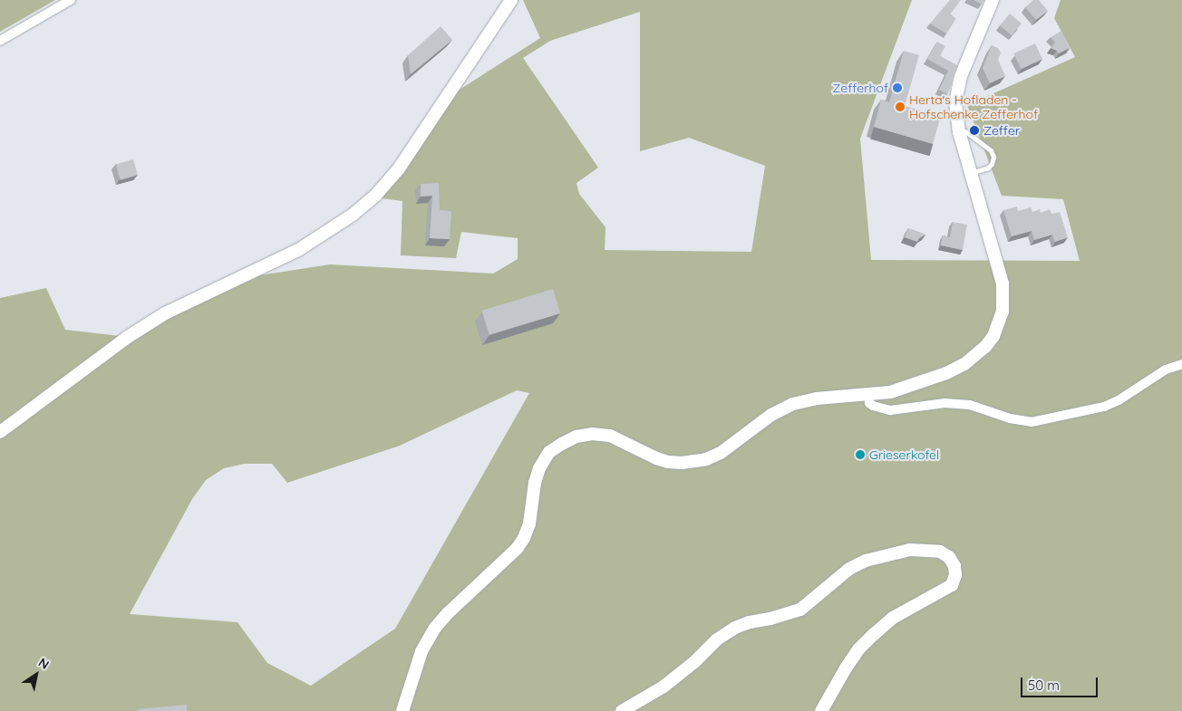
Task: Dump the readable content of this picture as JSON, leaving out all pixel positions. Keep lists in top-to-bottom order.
{
  "places": [
    "Zefferhof",
    "Herta's Hofladen - Hofschenke Zefferhof",
    "Zeffer",
    "Grieserkofel"
  ],
  "scale_bar": "50 m",
  "north": "top right"
}
